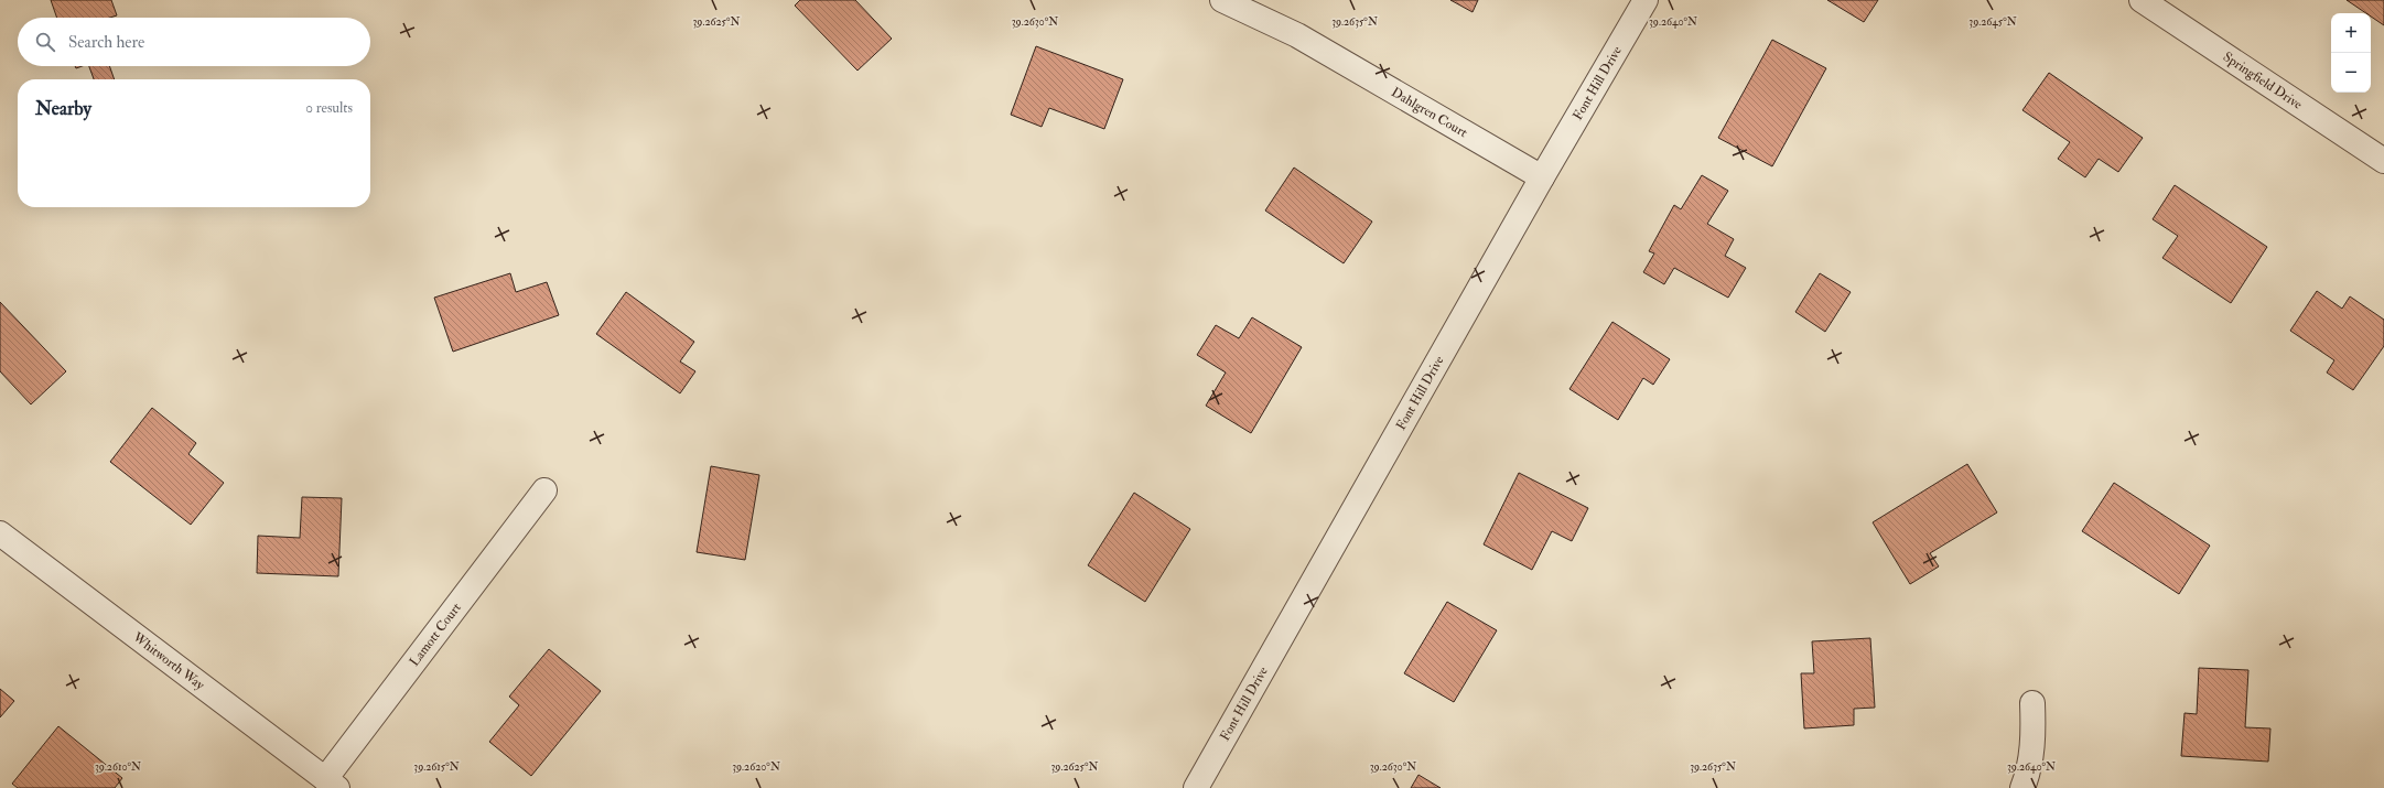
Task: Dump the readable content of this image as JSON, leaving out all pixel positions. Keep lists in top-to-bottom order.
{
  "streets": {
    "street": [
      "Springfield Drive",
      "Font Hill Drive",
      "Dahlgren Court",
      "Lamott Court",
      "Whitworth Way"
    ]
  },
  "crossings": [
    ["Font Hill Drive", "Dahlgren Court"],
    ["Lamott Court", "Whitworth Way"]
  ],
  "page": {
    "map_buttons": ["+", "−"],
    "search": "Search here",
    "heading": ["Nearby", "0 results"]
  },
  "coordinates": [
    "39.2625°N",
    "39.2630°N",
    "39.2635°N",
    "39.2640°N",
    "39.2645°N",
    "39.2610°N",
    "39.2615°N",
    "39.2620°N"
  ]
}
